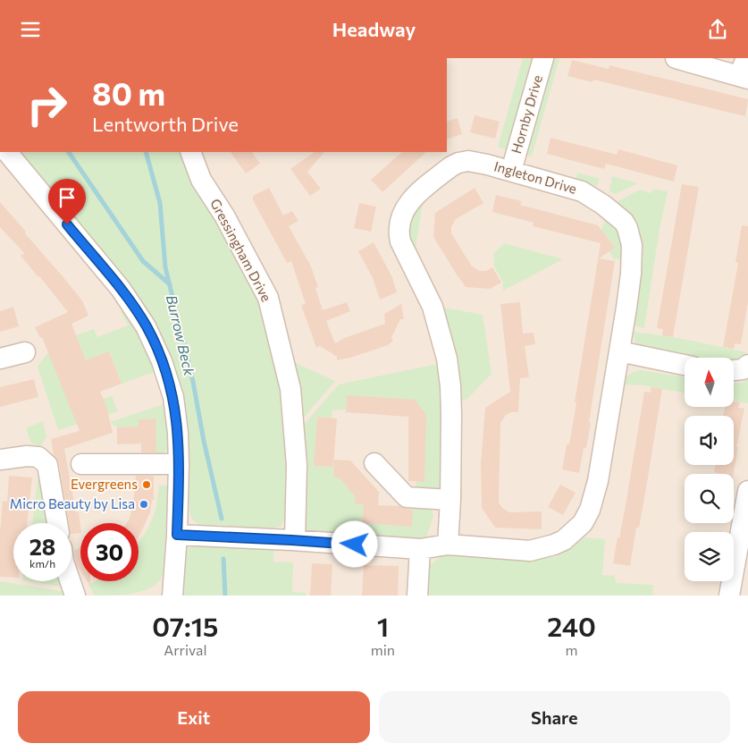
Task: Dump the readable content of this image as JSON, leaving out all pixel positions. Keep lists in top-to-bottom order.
{
  "streets": {
    "street": ["Hornby Drive", "Ingleton Drive", "Gressingham Drive"]
  },
  "crossings": [
    ["Hornby Drive", "Ingleton Drive"]
  ],
  "water": ["Burrow Beck"],
  "places": ["Evergreens", "Micro Beauty by Lisa"],
  "north": "top",
  "page": {
    "header": "Headway",
    "turn": ["80 m", "Lentworth Drive"],
    "speed": "28 km/h",
    "limit": "30",
    "eta": [
      "07:15",
      "Arrival",
      "1",
      "min",
      "240",
      "m"
    ],
    "buttons": ["Exit", "Share"]
  }
}
